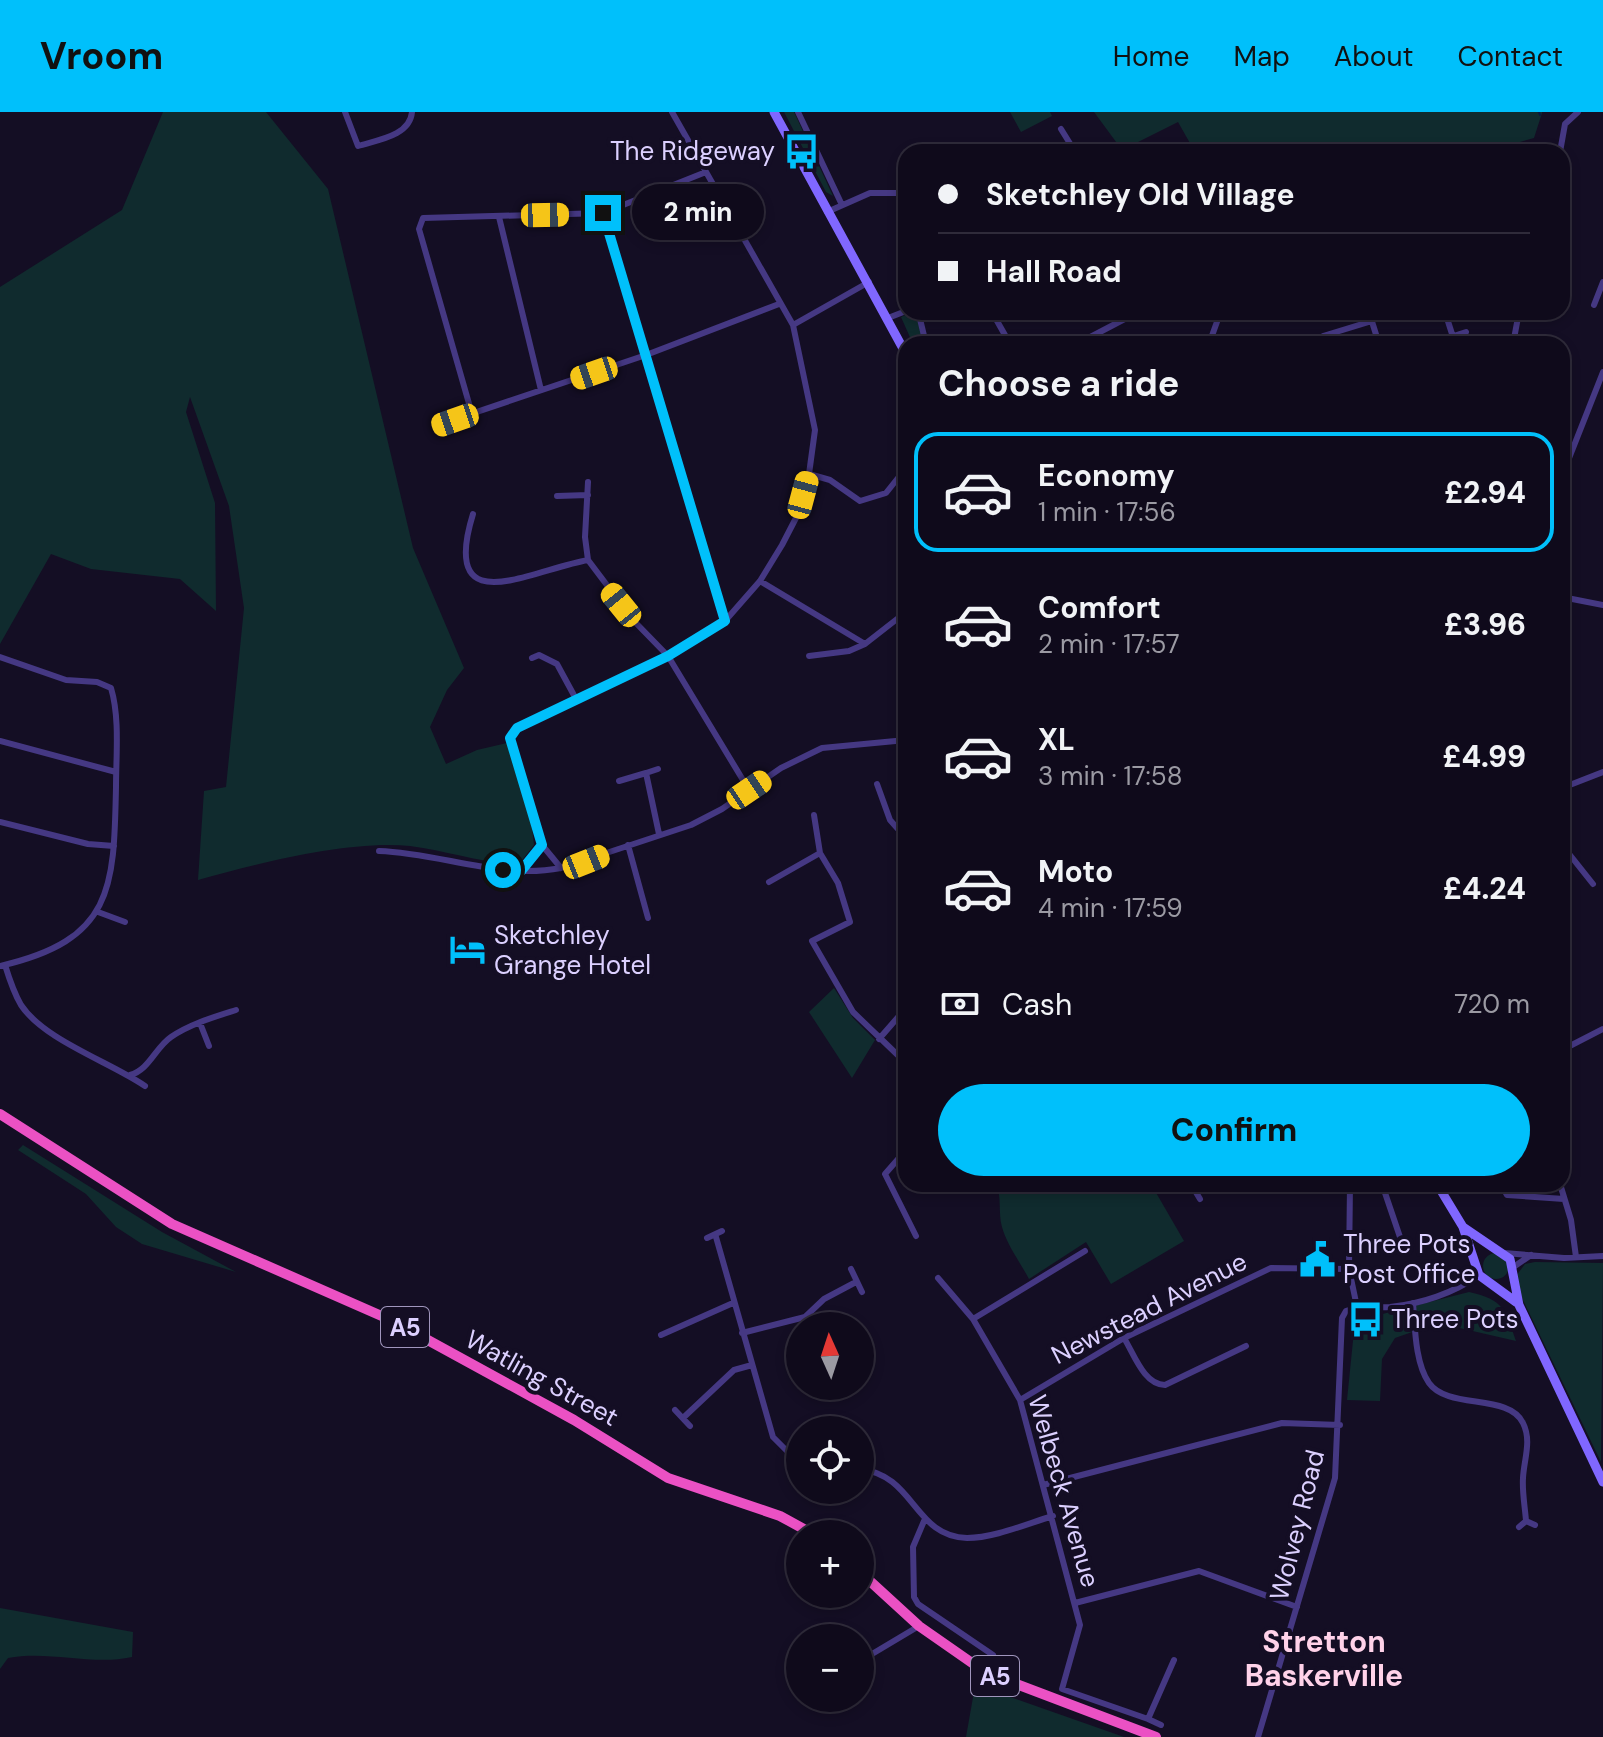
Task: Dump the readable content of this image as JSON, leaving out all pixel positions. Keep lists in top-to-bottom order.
{
  "streets": {
    "highway": ["A5", "Watling Street"],
    "street": ["Newstead Avenue", "Welbeck Avenue", "Wolvey Road"]
  },
  "crossings": [
    ["Newstead Avenue", "Welbeck Avenue"]
  ],
  "districts": ["Stretton Baskerville"],
  "places": {
    "bus stop": ["The Ridgeway", "Three Pots"],
    "hotel": ["Sketchley Grange Hotel"],
    "public building": ["Three Pots Post Office"]
  },
  "north": "top",
  "page": {
    "header": "Vroom",
    "nav": [
      "Home",
      "Map",
      "About",
      "Contact"
    ],
    "banner": ["Sketchley Old Village", "Hall Road"],
    "bubble": "2 min",
    "heading": "Choose a ride",
    "list": [
      {
        "name": "Economy",
        "note": "1 min · 17:56",
        "value": "£2.94"
      },
      {
        "name": "Comfort",
        "note": "2 min · 17:57",
        "value": "£3.96"
      },
      {
        "name": "XL",
        "note": "3 min · 17:58",
        "value": "£4.99"
      },
      {
        "name": "Moto",
        "note": "4 min · 17:59",
        "value": "£4.24"
      }
    ],
    "pay": ["Cash", "720 m"],
    "buttons": "Confirm",
    "map_buttons": ["+", "−"]
  }
}
